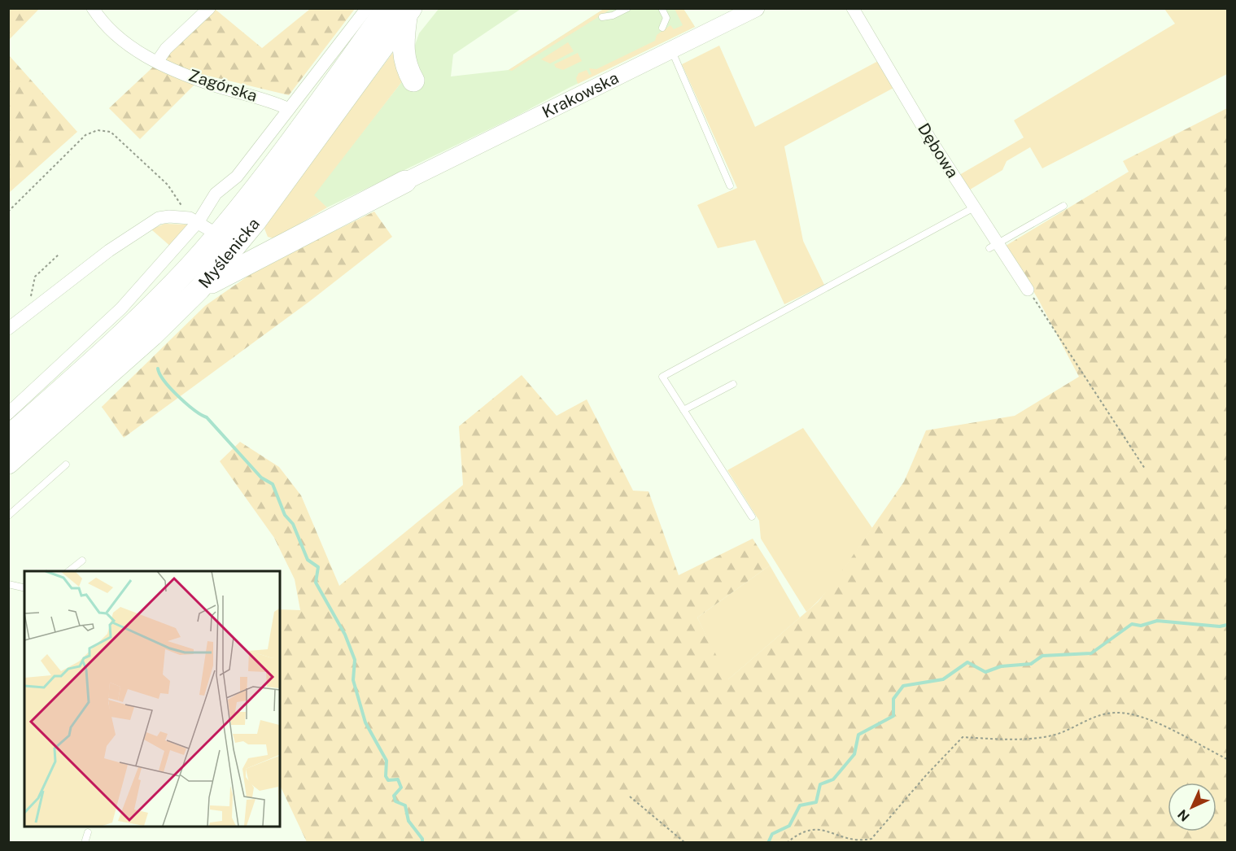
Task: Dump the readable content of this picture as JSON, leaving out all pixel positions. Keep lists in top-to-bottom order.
{
  "streets": {
    "highway": ["Myślenicka"],
    "street": ["Zagórska", "Krakowska", "Dębowa"]
  },
  "north": "bottom left"
}
